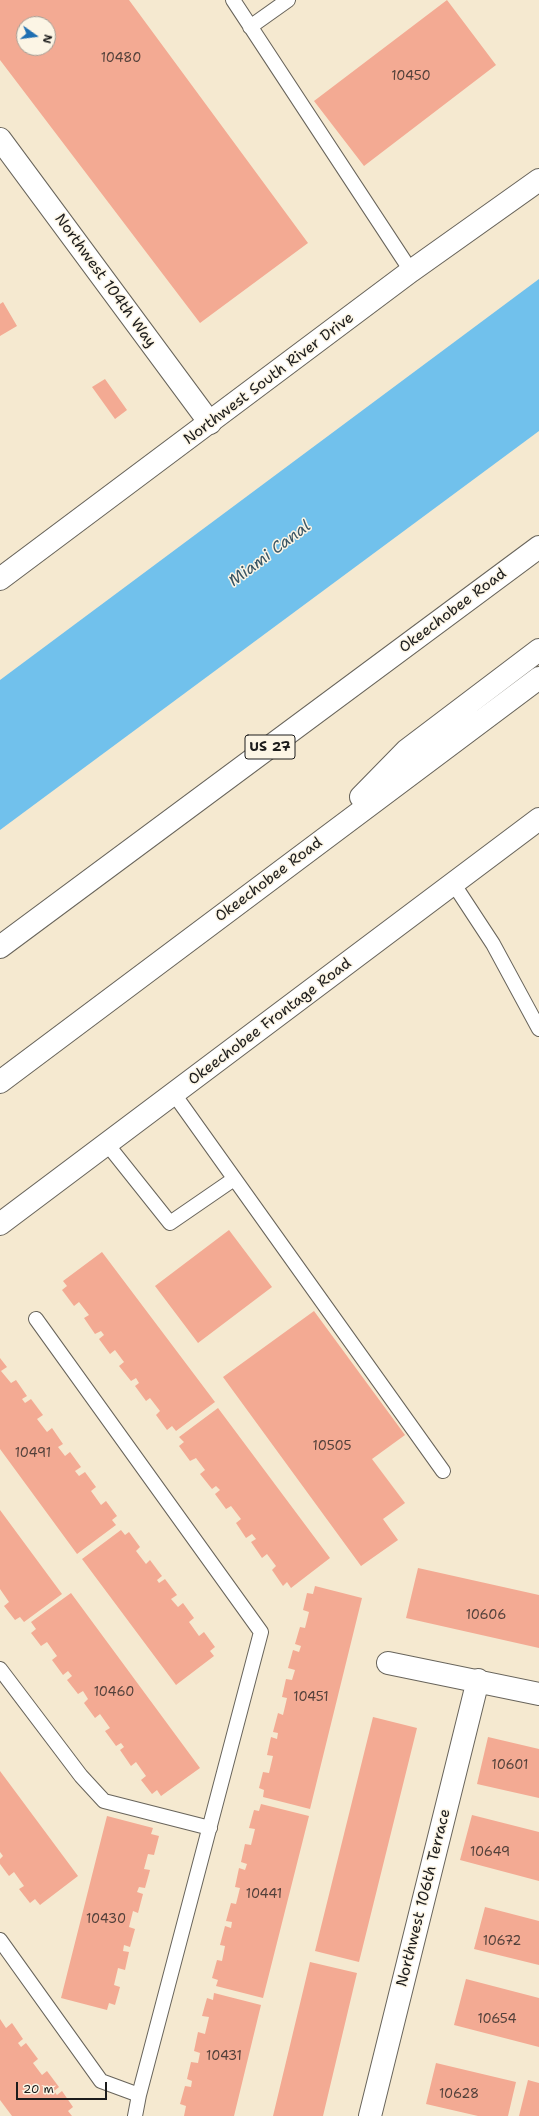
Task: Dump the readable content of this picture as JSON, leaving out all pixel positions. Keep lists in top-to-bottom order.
{
  "streets": {
    "main road": [
      "Northwest 104th Way",
      "Northwest South River Drive",
      "Okeechobee Road",
      "US 27",
      "Okeechobee Frontage Road",
      "Northwest 106th Terrace"
    ]
  },
  "crossings": [
    ["Northwest 104th Way", "Northwest South River Drive"]
  ],
  "water": ["Miami Canal"],
  "house_numbers": [
    "10480",
    "10450",
    "10505",
    "10491",
    "10606",
    "10460",
    "10451",
    "10601",
    "10649",
    "10441",
    "10430",
    "10672",
    "10654",
    "10431",
    "10628"
  ],
  "scale_bar": "20 m",
  "north": "right"
}
